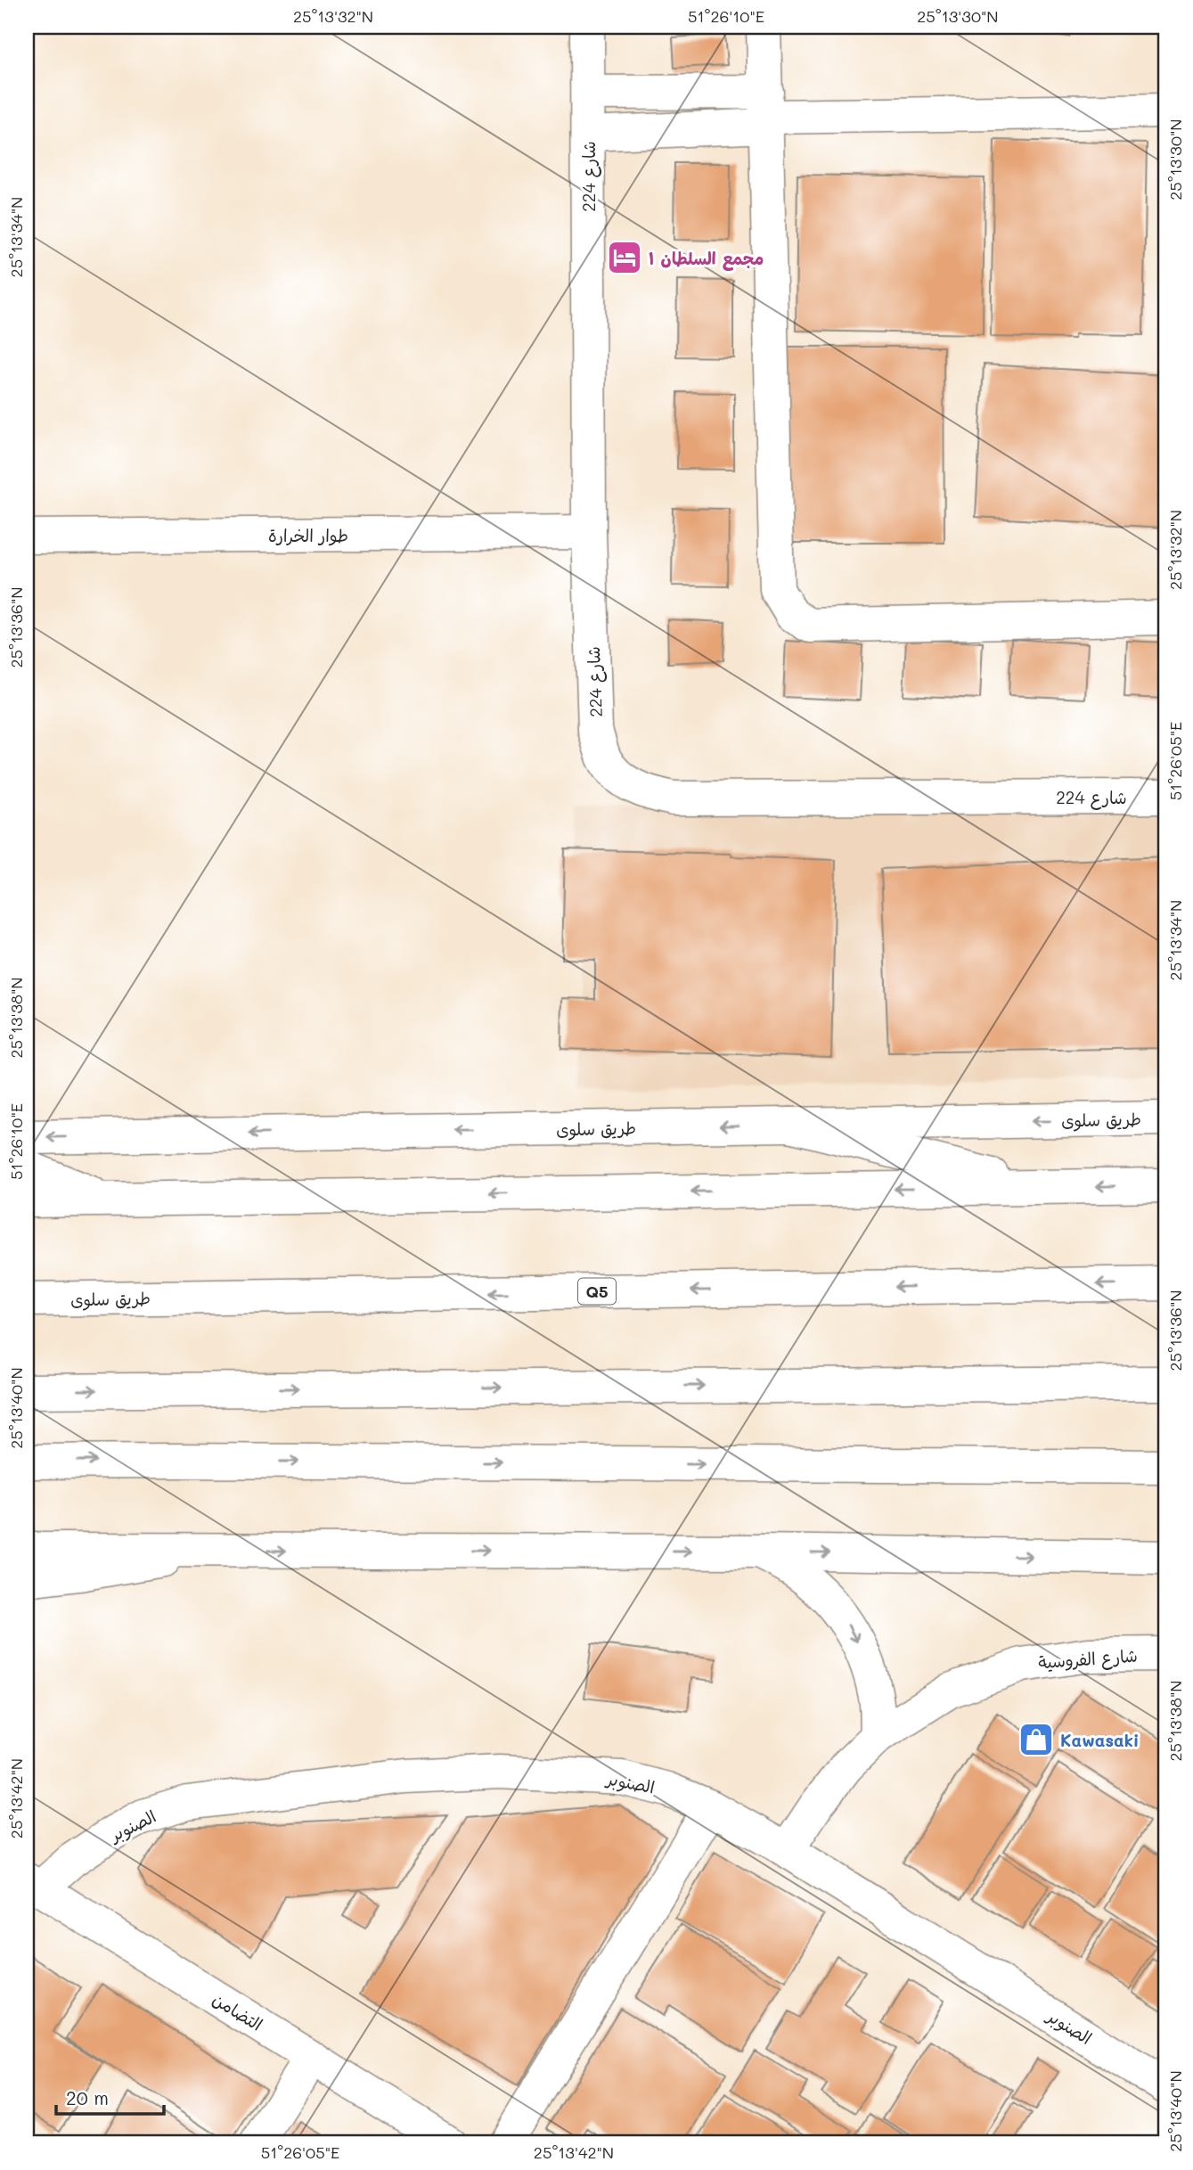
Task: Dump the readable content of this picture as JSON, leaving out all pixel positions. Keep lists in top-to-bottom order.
{
  "streets": {
    "main road": [
      "شارع 224",
      "طوار الخرارة",
      "طريق سلوى",
      "Q5",
      "شارع الفروسية",
      "الصنوبر",
      "التضامن"
    ]
  },
  "crossings": [
    ["شارع 224", "طوار الخرارة"],
    ["شارع الفروسية", "الصنوبر"],
    ["الصنوبر", "التضامن"]
  ],
  "places": {
    "hotel": ["مجمع السلطان ١"],
    "shop": ["Kawasaki"]
  },
  "scale_bar": "20 m",
  "coordinates": [
    "25°13'32\"N",
    "51°26'10\"E",
    "25°13'30\"N",
    "25°13'34\"N",
    "25°13'36\"N",
    "51°26'05\"E",
    "25°13'38\"N",
    "25°13'40\"N",
    "25°13'42\"N"
  ]
}
